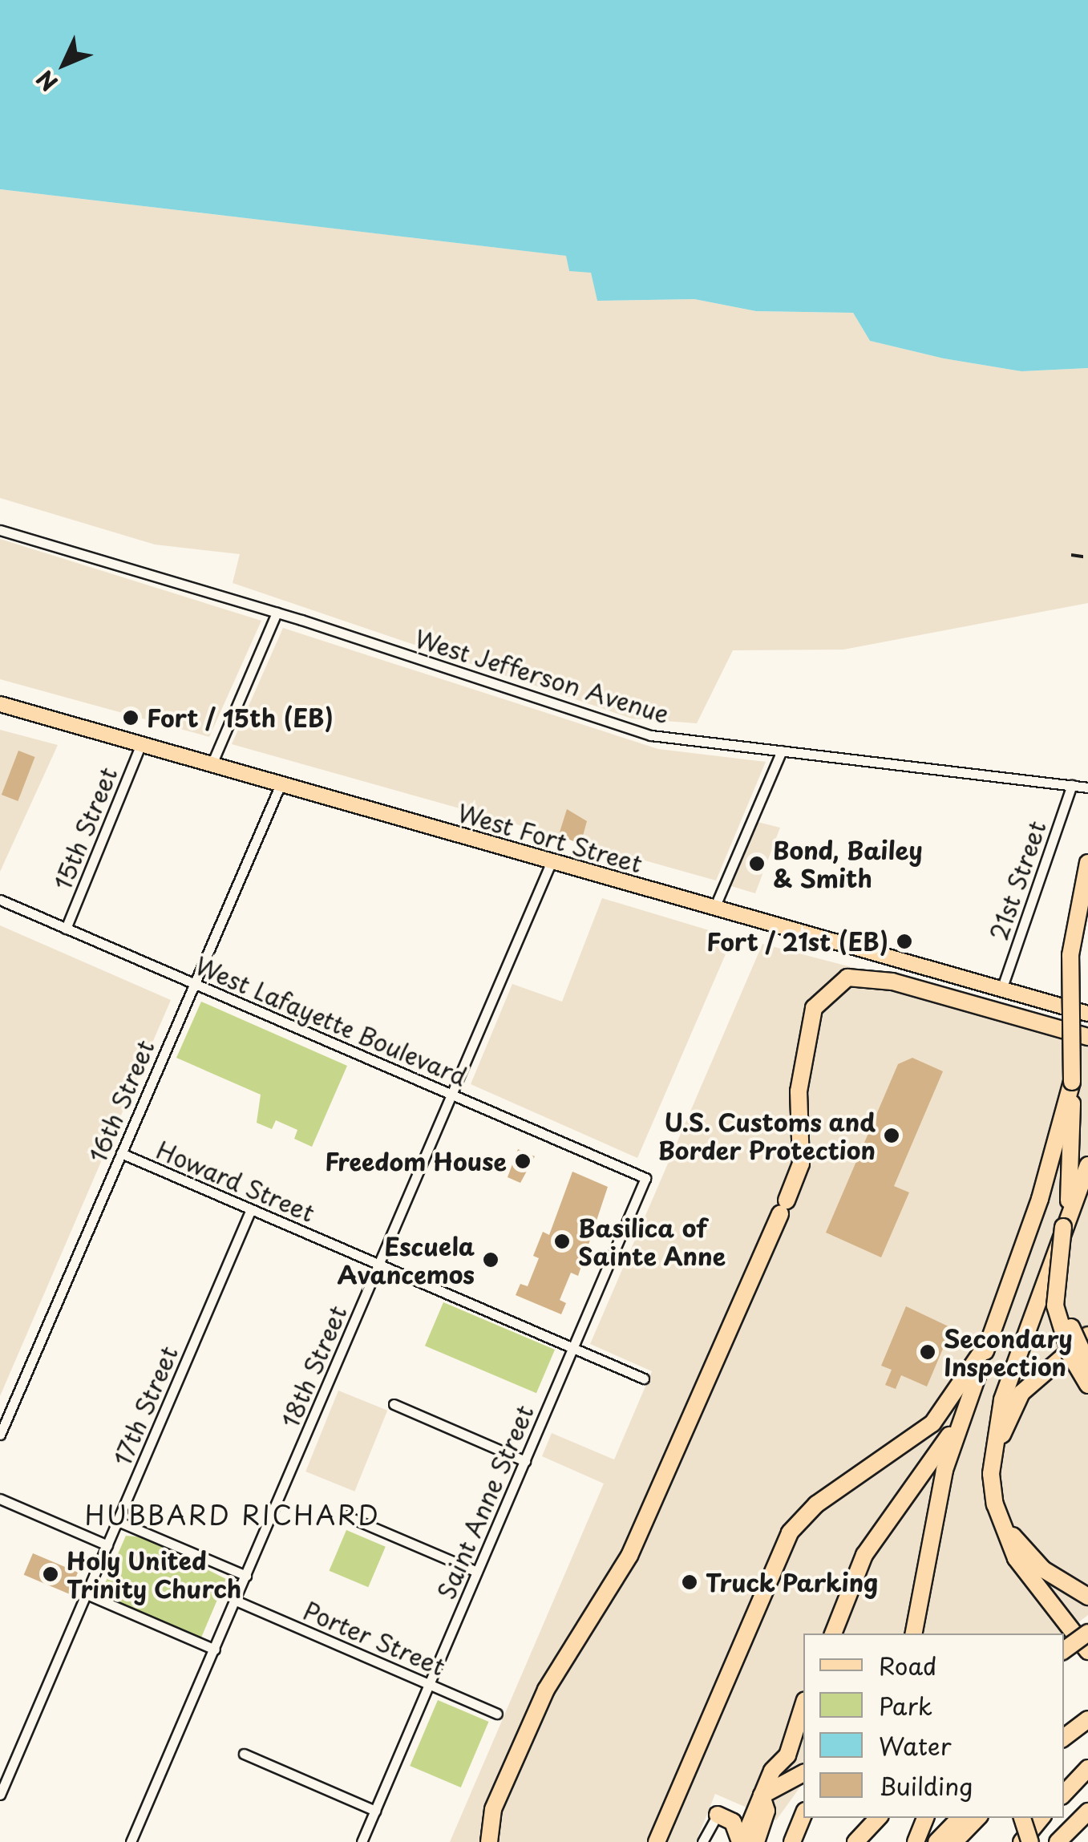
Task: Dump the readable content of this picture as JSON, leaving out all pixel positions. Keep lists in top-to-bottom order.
{
  "streets": {
    "main road": ["West Fort Street"],
    "street": [
      "West Jefferson Avenue",
      "15th Street",
      "21st Street",
      "West Lafayette Boulevard",
      "16th Street",
      "Howard Street",
      "18th Street",
      "17th Street",
      "Saint Anne Street",
      "Porter Street"
    ]
  },
  "crossings": [
    ["West Jefferson Avenue", "21st Street"],
    ["15th Street", "West Fort Street"],
    ["15th Street", "West Lafayette Boulevard"],
    ["West Fort Street", "21st Street"],
    ["West Fort Street", "16th Street"],
    ["West Fort Street", "18th Street"],
    ["West Lafayette Boulevard", "16th Street"],
    ["West Lafayette Boulevard", "18th Street"],
    ["West Lafayette Boulevard", "Saint Anne Street"],
    ["16th Street", "Howard Street"],
    ["Howard Street", "18th Street"],
    ["Howard Street", "17th Street"],
    ["Howard Street", "Saint Anne Street"],
    ["18th Street", "Porter Street"],
    ["Saint Anne Street", "Porter Street"]
  ],
  "districts": ["HUBBARD RICHARD"],
  "places": [
    "Fort / 15th (EB)",
    "Bond, Bailey & Smith",
    "Fort / 21st (EB)",
    "U.S. Customs and Border Protection",
    "Freedom House",
    "Basilica of Sainte Anne",
    "Escuela Avancemos",
    "Secondary Inspection",
    "Holy United Trinity Church",
    "Truck Parking"
  ],
  "legend": [
    "Road",
    "Park",
    "Water",
    "Building"
  ],
  "north": "bottom left"
}
